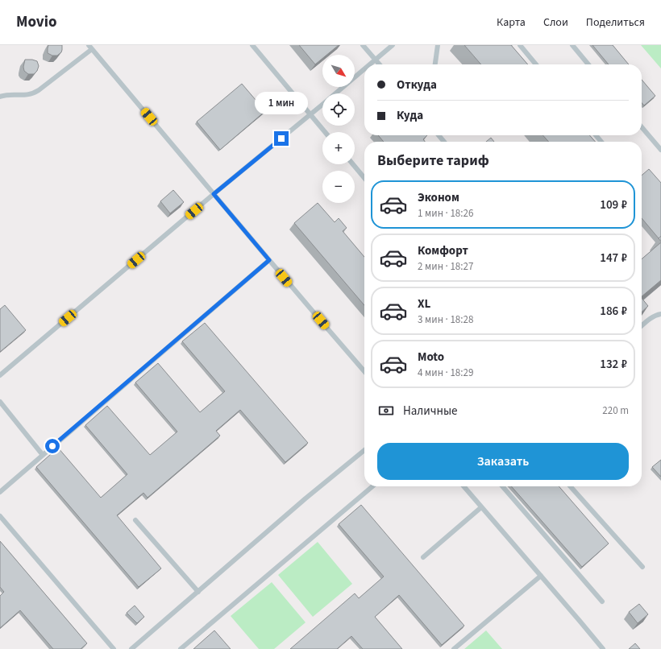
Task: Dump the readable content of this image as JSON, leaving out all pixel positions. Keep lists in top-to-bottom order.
{
  "north": "bottom right",
  "page": {
    "header": "Movio",
    "nav": ["Карта", "Слои", "Поделиться"],
    "map_buttons": ["+", "−"],
    "banner": ["Откуда", "Куда"],
    "bubble": "1 мин",
    "heading": "Выберите тариф",
    "list": [
      {
        "name": "Эконом",
        "note": "1 мин · 18:26",
        "value": "109 ₽"
      },
      {
        "name": "Комфорт",
        "note": "2 мин · 18:27",
        "value": "147 ₽"
      },
      {
        "name": "XL",
        "note": "3 мин · 18:28",
        "value": "186 ₽"
      },
      {
        "name": "Moto",
        "note": "4 мин · 18:29",
        "value": "132 ₽"
      }
    ],
    "pay": ["Наличные", "220 m"],
    "buttons": "Заказать"
  }
}
